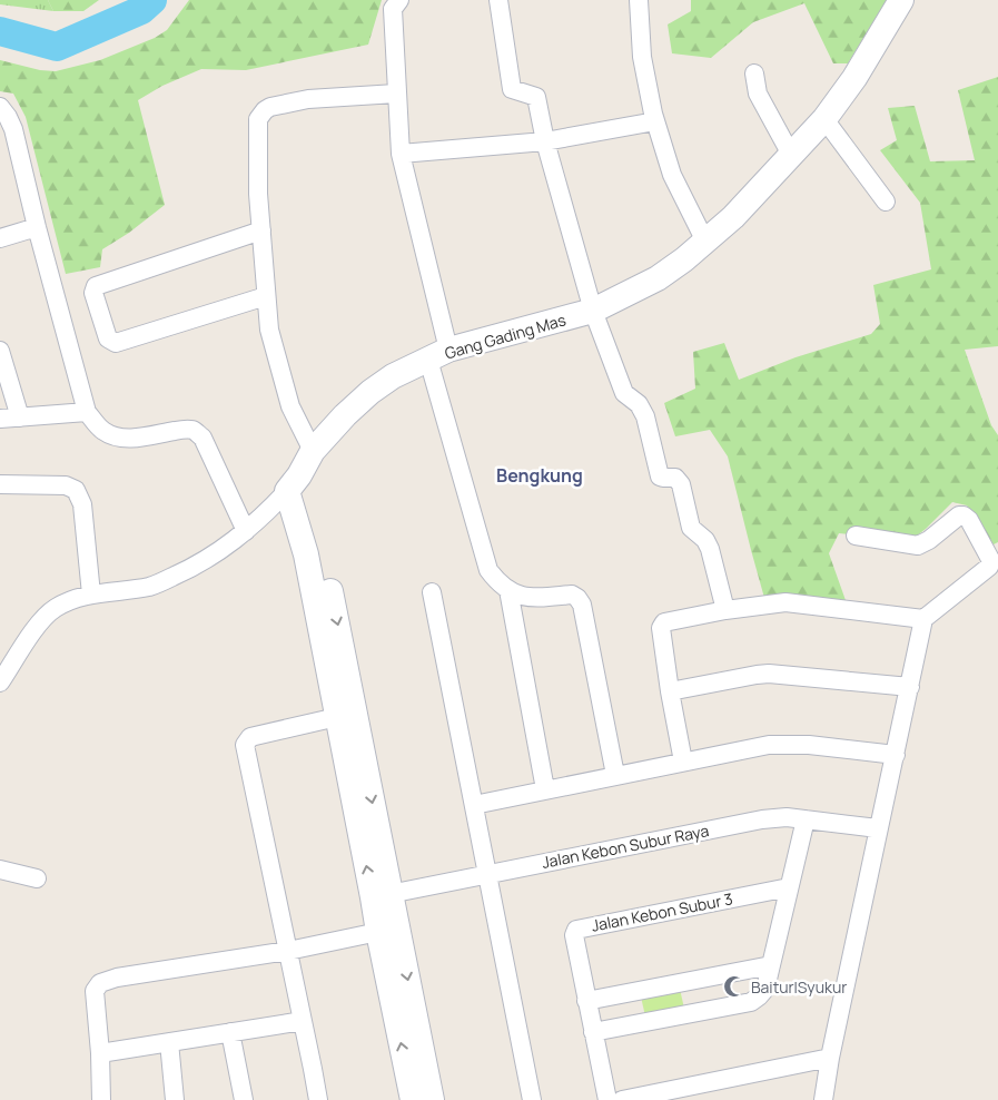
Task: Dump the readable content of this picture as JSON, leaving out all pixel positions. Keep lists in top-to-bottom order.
{
  "streets": {
    "street": ["Gang Gading Mas", "Jalan Kebon Subur Raya", "Jalan Kebon Subur 3"]
  },
  "districts": ["Bengkung"],
  "places": {
    "mosque": ["BaiturlSyukur"]
  }
}
